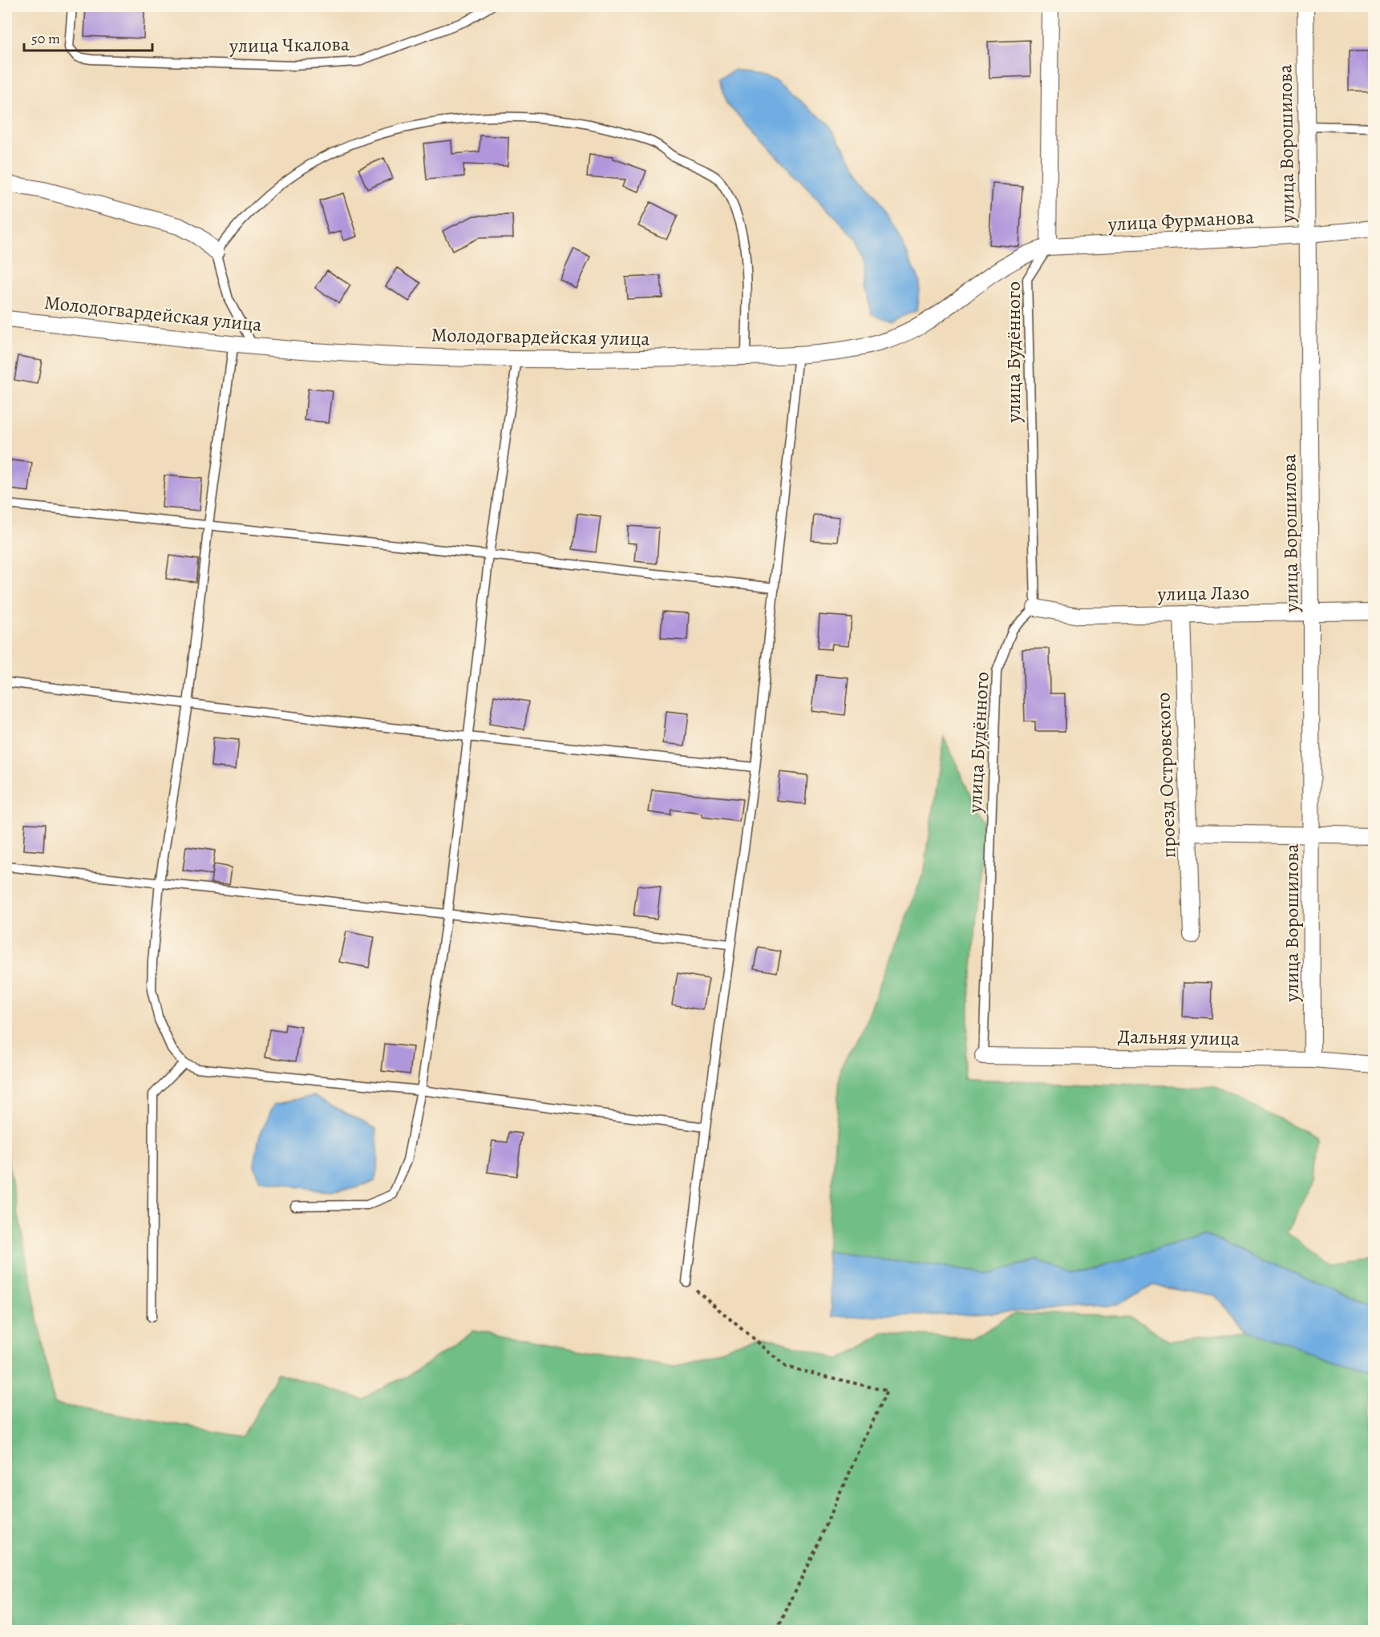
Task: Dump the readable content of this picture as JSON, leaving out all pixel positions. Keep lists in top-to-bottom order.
{
  "streets": {
    "street": [
      "улица Ворошилова",
      "улица Фурманова",
      "Молодогвардейская улица",
      "улица Лазо",
      "проезд Островского",
      "Дальняя улица"
    ],
    "lane": ["улица Чкалова", "улица Будённого"]
  },
  "crossings": [
    ["улица Ворошилова", "улица Фурманова"],
    ["улица Ворошилова", "улица Лазо"],
    ["улица Ворошилова", "Дальняя улица"],
    ["улица Фурманова", "Молодогвардейская улица"],
    ["улица Фурманова", "улица Будённого"],
    ["Молодогвардейская улица", "улица Будённого"],
    ["улица Будённого", "улица Лазо"],
    ["улица Будённого", "Дальняя улица"],
    ["улица Лазо", "проезд Островского"]
  ],
  "scale_bar": "50 m"
}
